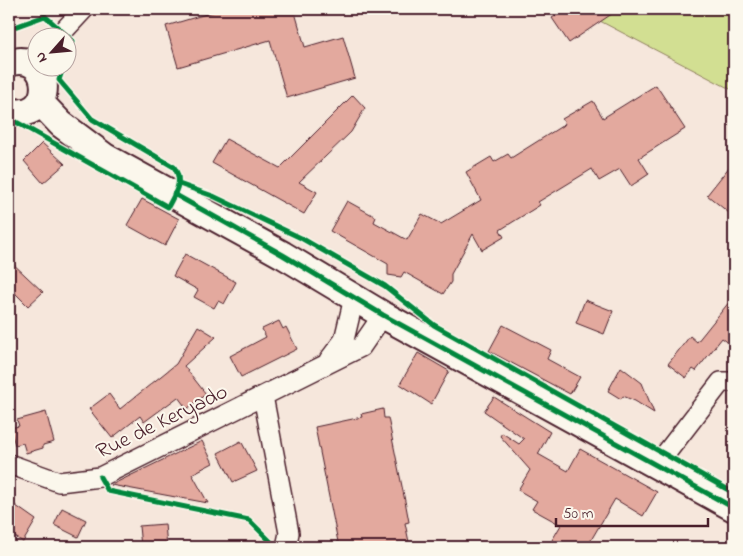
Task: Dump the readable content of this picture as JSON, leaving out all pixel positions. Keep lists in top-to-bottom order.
{
  "streets": {
    "street": ["Rue de Keryado"]
  },
  "scale_bar": "50 m",
  "north": "bottom left"
}
